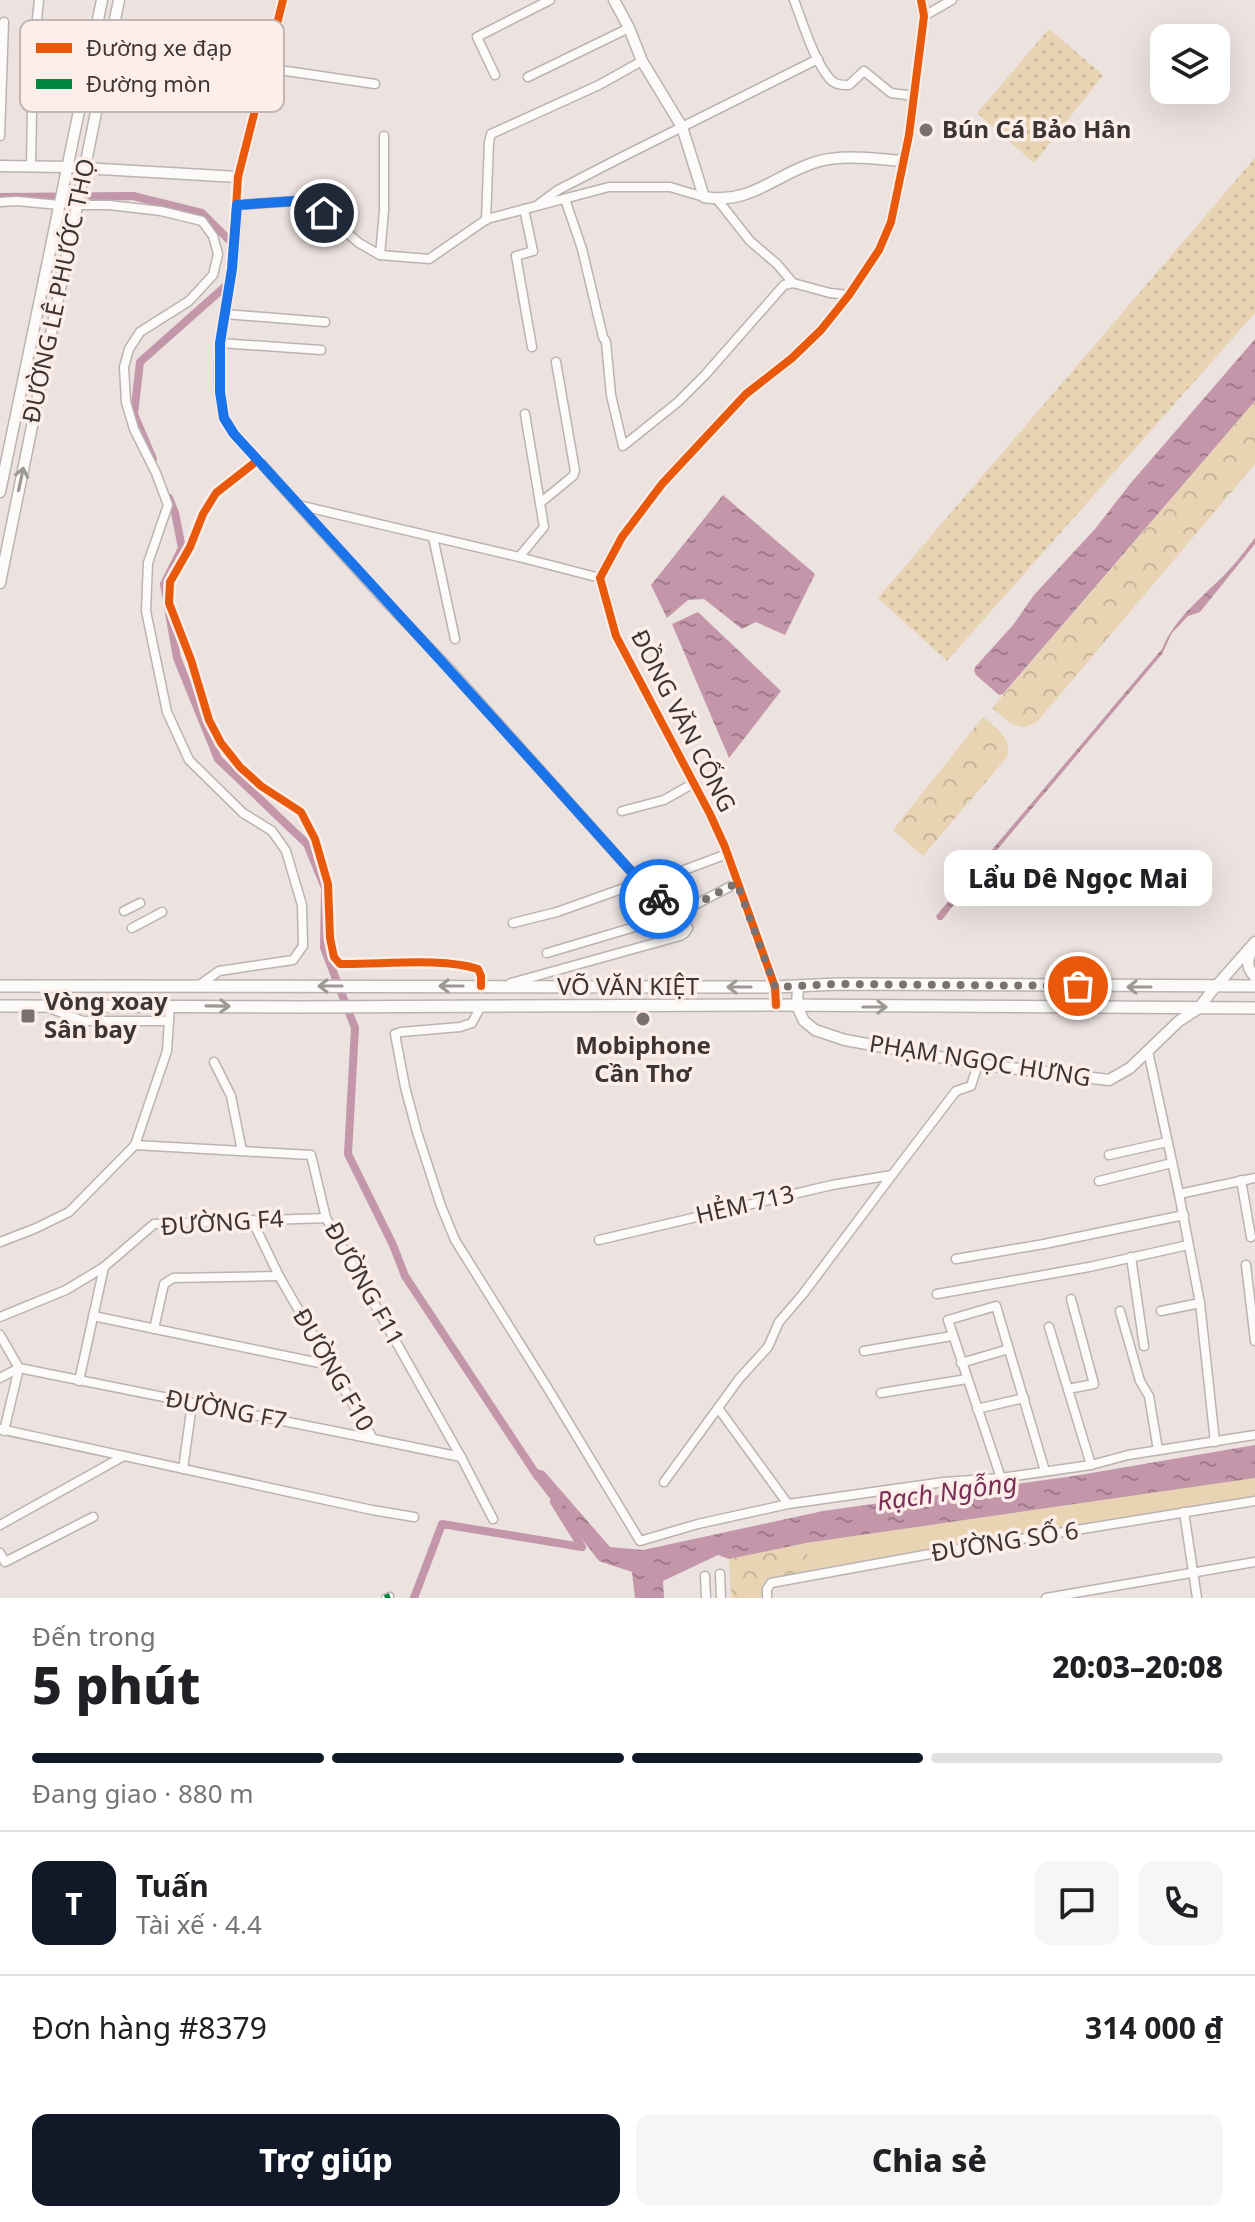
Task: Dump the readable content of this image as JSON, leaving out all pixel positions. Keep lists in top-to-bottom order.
{
  "streets": {
    "main road": ["VÕ VĂN KIỆT"],
    "street": [
      "ĐƯỜNG LÊ PHƯỚC THỌ",
      "ĐỒNG VĂN CỐNG",
      "PHẠM NGỌC HƯNG",
      "HẺM 713",
      "ĐƯỜNG F4",
      "ĐƯỜNG F11",
      "ĐƯỜNG F10",
      "ĐƯỜNG F7",
      "ĐƯỜNG SỐ 6"
    ]
  },
  "crossings": [
    ["ĐỒNG VĂN CỐNG", "VÕ VĂN KIỆT"],
    ["VÕ VĂN KIỆT", "PHẠM NGỌC HƯNG"],
    ["ĐƯỜNG F4", "ĐƯỜNG F11"],
    ["ĐƯỜNG F4", "ĐƯỜNG F10"],
    ["ĐƯỜNG F11", "ĐƯỜNG F10"],
    ["ĐƯỜNG F10", "ĐƯỜNG F7"]
  ],
  "water": ["Rạch Ngỗng"],
  "places": {
    "other": ["Bún Cá Bảo Hân", "Lẩu Dê Ngọc Mai", "Mobiphone Cần Thơ"],
    "transit": ["Vòng xoay Sân bay"]
  },
  "legend": ["Đường xe đạp", "Đường mòn"],
  "page": {
    "bubble": "Lẩu Dê Ngọc Mai",
    "heading": ["5 phút", "Đến trong", "20:03–20:08"],
    "panel": [
      "Tuấn",
      "Tài xế · 4.4",
      "Đơn hàng #8379",
      "314 000 ₫"
    ],
    "bar": "Đang giao · 880 m",
    "round": "T",
    "buttons": ["Trợ giúp", "Chia sẻ"]
  }
}
